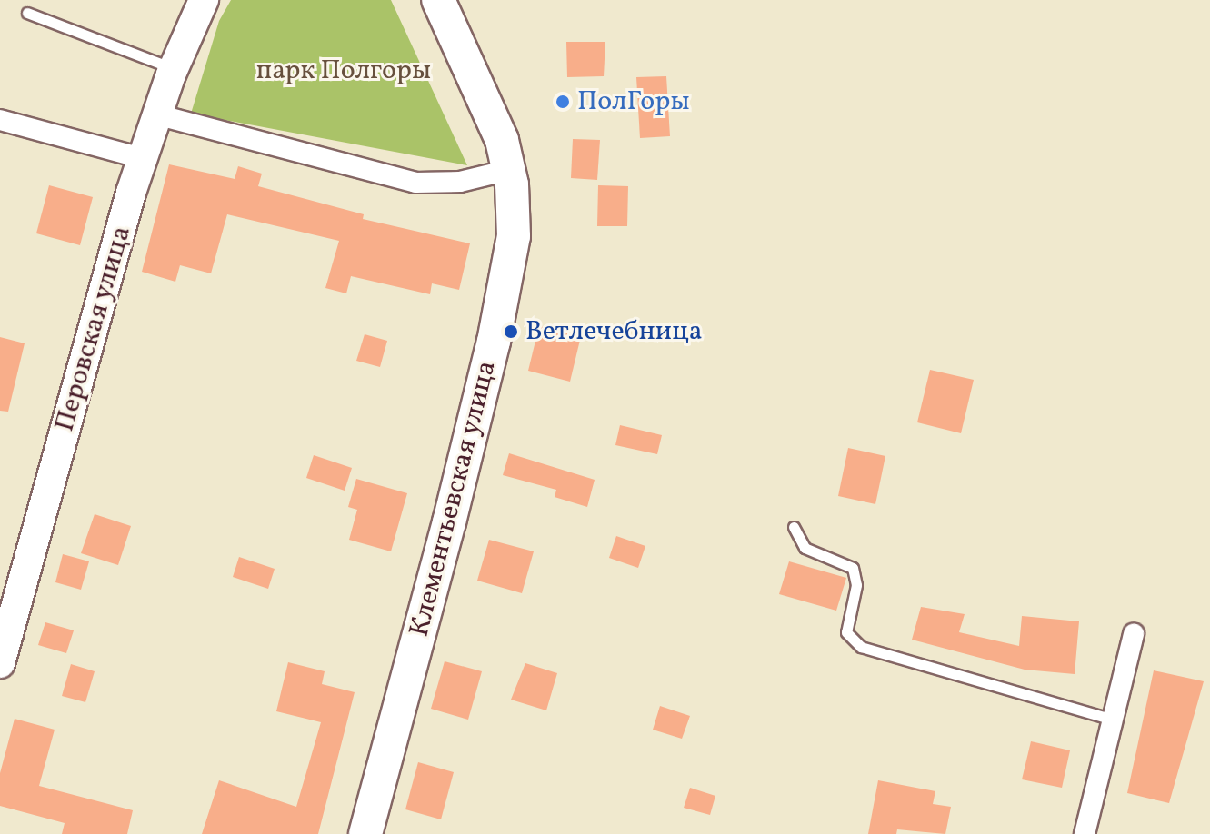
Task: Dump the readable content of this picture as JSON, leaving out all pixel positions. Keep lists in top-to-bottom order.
{
  "streets": {
    "main road": ["Перовская улица", "Клементьевская улица"]
  },
  "parks": ["парк Полгоры"],
  "places": ["ПолГоры", "Ветлечебница"]
}
